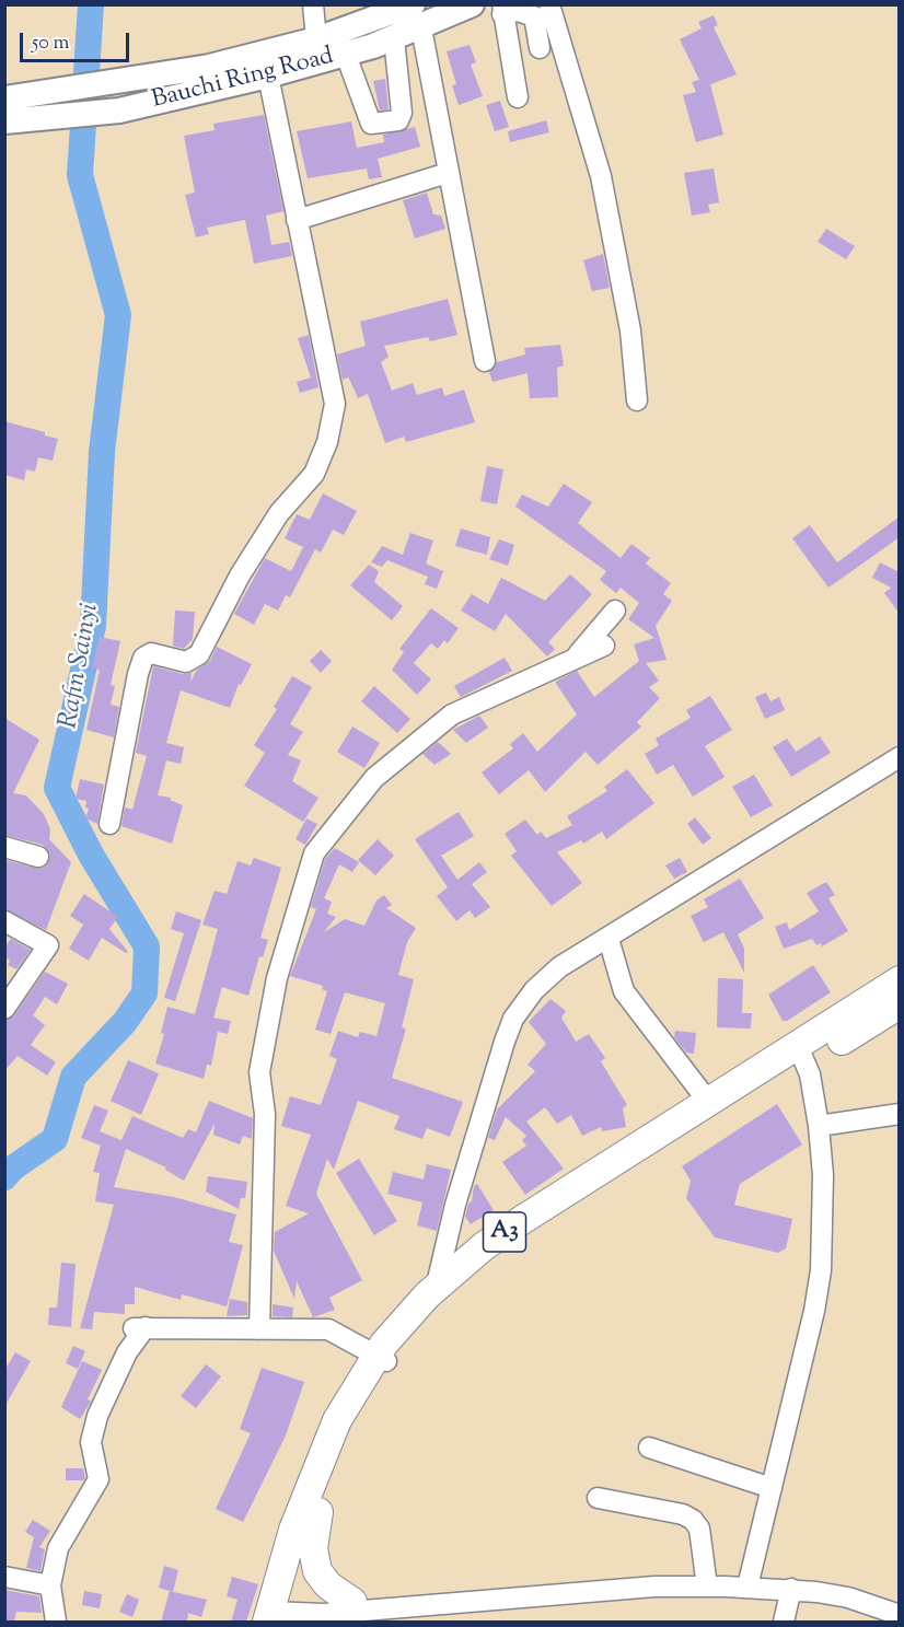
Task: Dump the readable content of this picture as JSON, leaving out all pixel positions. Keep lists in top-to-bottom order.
{
  "streets": {
    "highway": ["A3"],
    "main road": ["Bauchi Ring Road"]
  },
  "water": ["Rafin Sainyi"],
  "scale_bar": "50 m"
}
